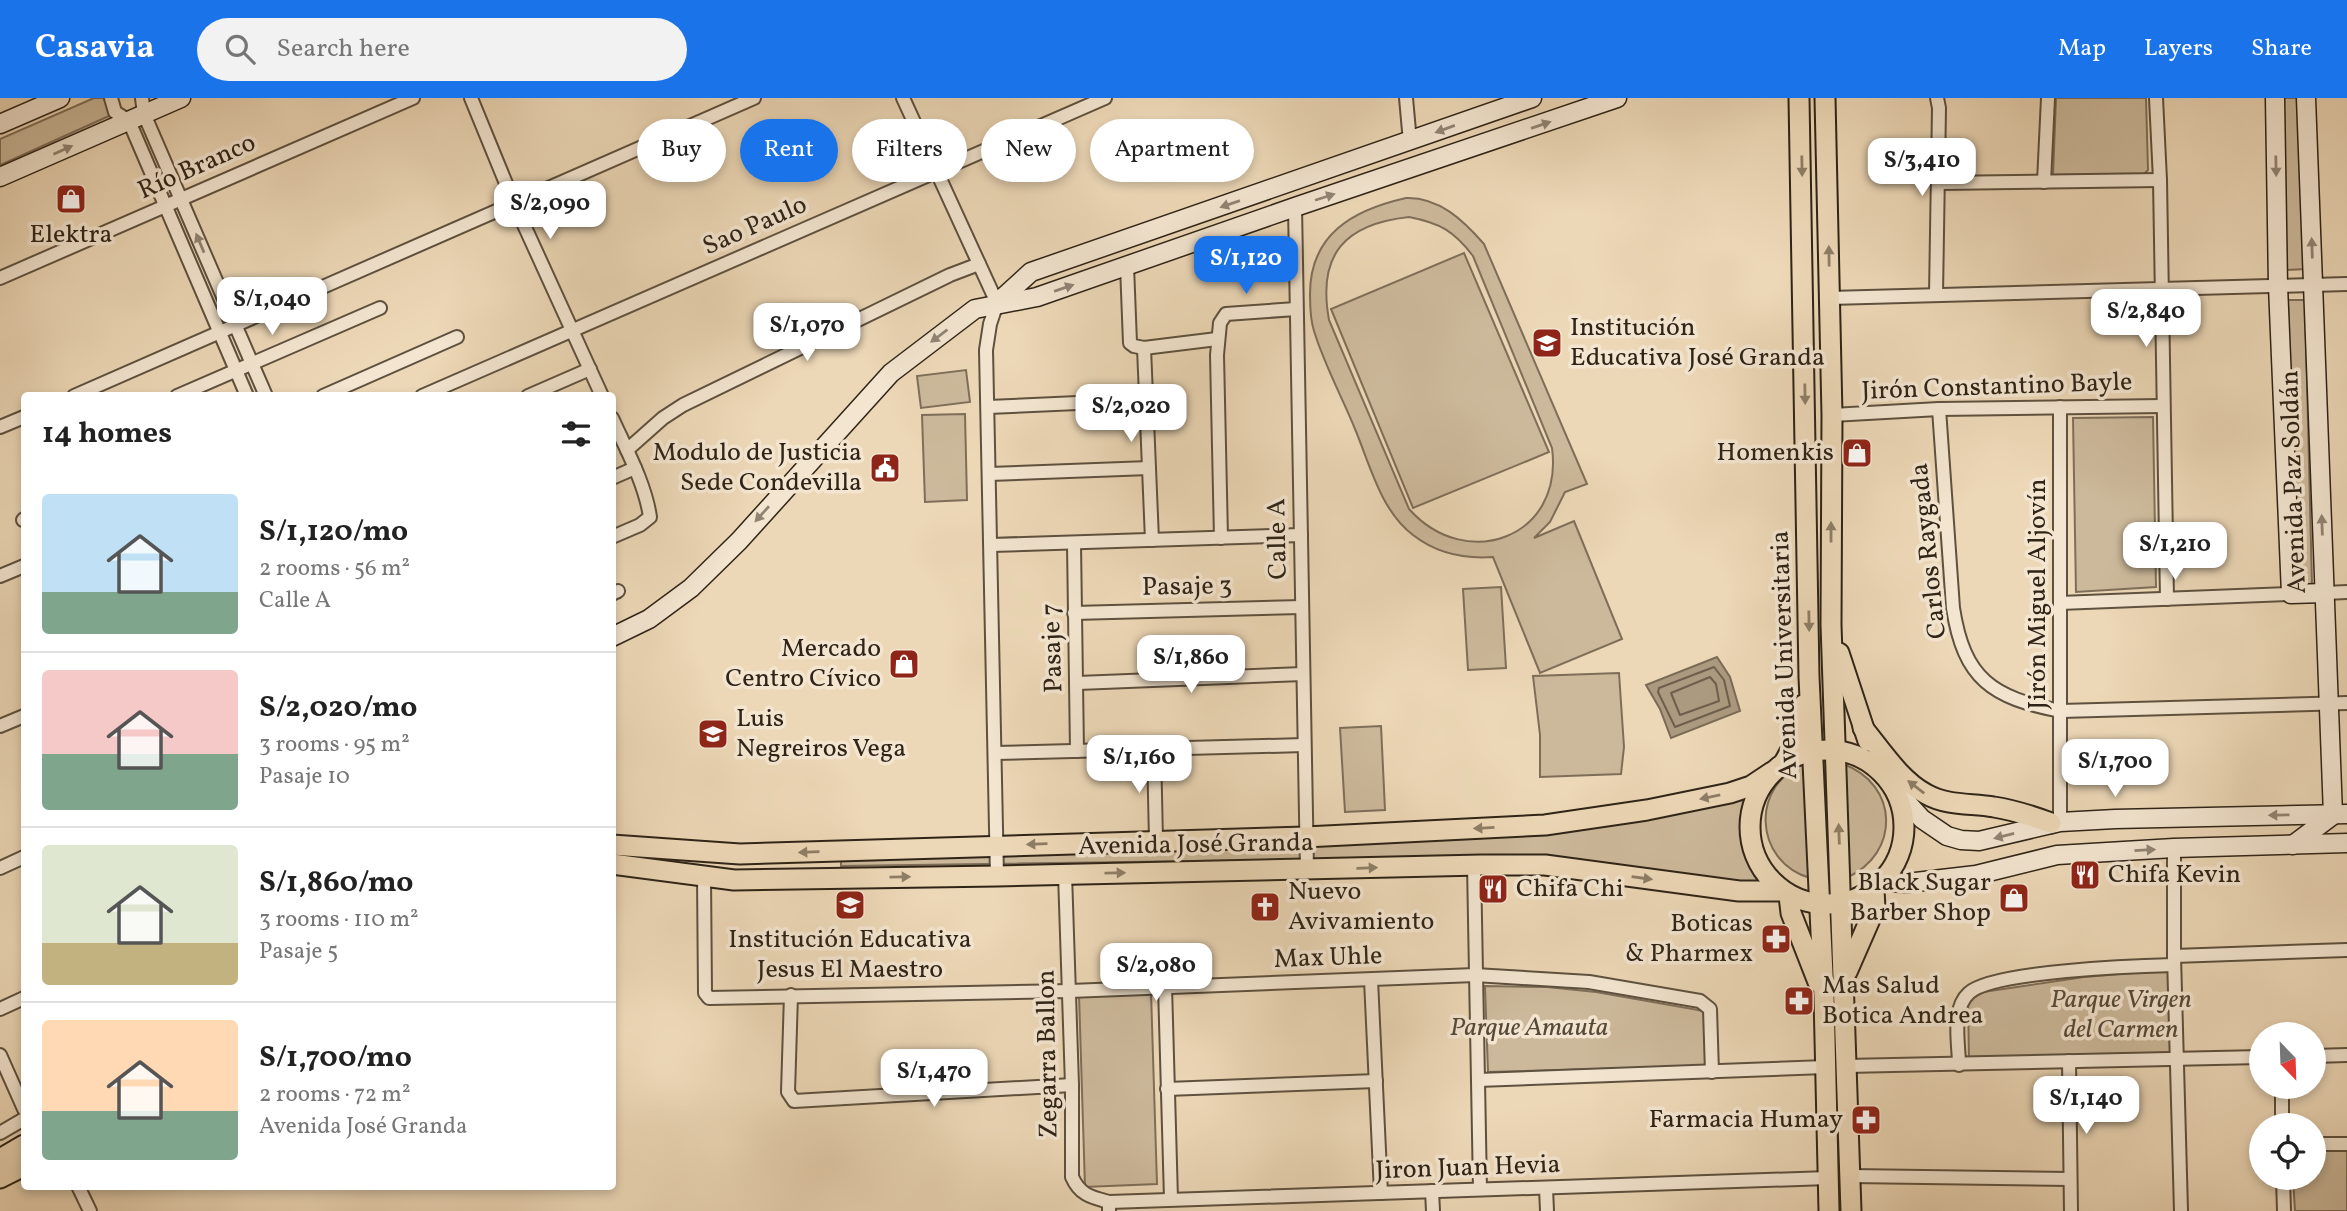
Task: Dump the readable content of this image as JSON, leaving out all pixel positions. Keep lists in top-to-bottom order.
{
  "streets": {
    "main road": ["Avenida Paz Soldán", "Avenida Universitaria", "Avenida José Granda"],
    "street": [
      "Río Branco",
      "Sao Paulo",
      "Jirón Constantino Bayle",
      "Calle A",
      "Carlos Raygada",
      "Pasaje 3",
      "Jirón Miguel Aljovín",
      "Pasaje 7",
      "Max Uhle",
      "Zegarra Ballon",
      "Jiron Juan Hevia"
    ]
  },
  "crossings": [
    ["Jirón Constantino Bayle", "Carlos Raygada"],
    ["Jirón Constantino Bayle", "Jirón Miguel Aljovín"],
    ["Jirón Constantino Bayle", "Avenida Universitaria"],
    ["Avenida Paz Soldán", "Carlos Raygada"],
    ["Calle A", "Pasaje 3"],
    ["Calle A", "Avenida José Granda"],
    ["Carlos Raygada", "Jirón Miguel Aljovín"],
    ["Pasaje 3", "Pasaje 7"],
    ["Avenida Universitaria", "Avenida José Granda"],
    ["Avenida Universitaria", "Jiron Juan Hevia"],
    ["Avenida José Granda", "Max Uhle"],
    ["Avenida José Granda", "Zegarra Ballon"],
    ["Max Uhle", "Zegarra Ballon"],
    ["Zegarra Ballon", "Jiron Juan Hevia"]
  ],
  "parks": ["Parque Virgen del Carmen", "Parque Amauta"],
  "places": {
    "shop": [
      "Elektra",
      "Homenkis",
      "Mercado Centro Cívico",
      "Black Sugar Barber Shop"
    ],
    "school or university": ["Institución Educativa José Granda", "Luis Negreiros Vega", "Institución Educativa Jesus El Maestro"],
    "public building": ["Modulo de Justicia Sede Condevilla"],
    "restaurant": ["Chifa Kevin", "Chifa Chi"],
    "church": ["Nuevo Avivamiento"],
    "pharmacy": ["Boticas & Pharmex", "Mas Salud Botica Andrea", "Farmacia Humay"]
  },
  "north": "bottom right",
  "page": {
    "header": "Casavia",
    "search": "Search here",
    "nav": ["Map", "Layers", "Share"],
    "chip": [
      "Buy",
      "Rent",
      "Filters",
      "New",
      "Apartment"
    ],
    "price": [
      "S/3,410",
      "S/2,090",
      "S/1,120",
      "S/1,040",
      "S/2,840",
      "S/1,070",
      "S/2,020",
      "S/1,210",
      "S/1,860",
      "S/1,160",
      "S/1,700",
      "S/2,080",
      "S/1,470",
      "S/1,140"
    ],
    "heading": "14 homes",
    "list": [
      {
        "name": "S/1,120/mo",
        "note": "2 rooms · 56 m² · Calle A"
      },
      {
        "name": "S/2,020/mo",
        "note": "3 rooms · 95 m² · Pasaje 10"
      },
      {
        "name": "S/1,860/mo",
        "note": "3 rooms · 110 m² · Pasaje 5"
      },
      {
        "name": "S/1,700/mo",
        "note": "2 rooms · 72 m² · Avenida José Granda"
      }
    ]
  }
}
